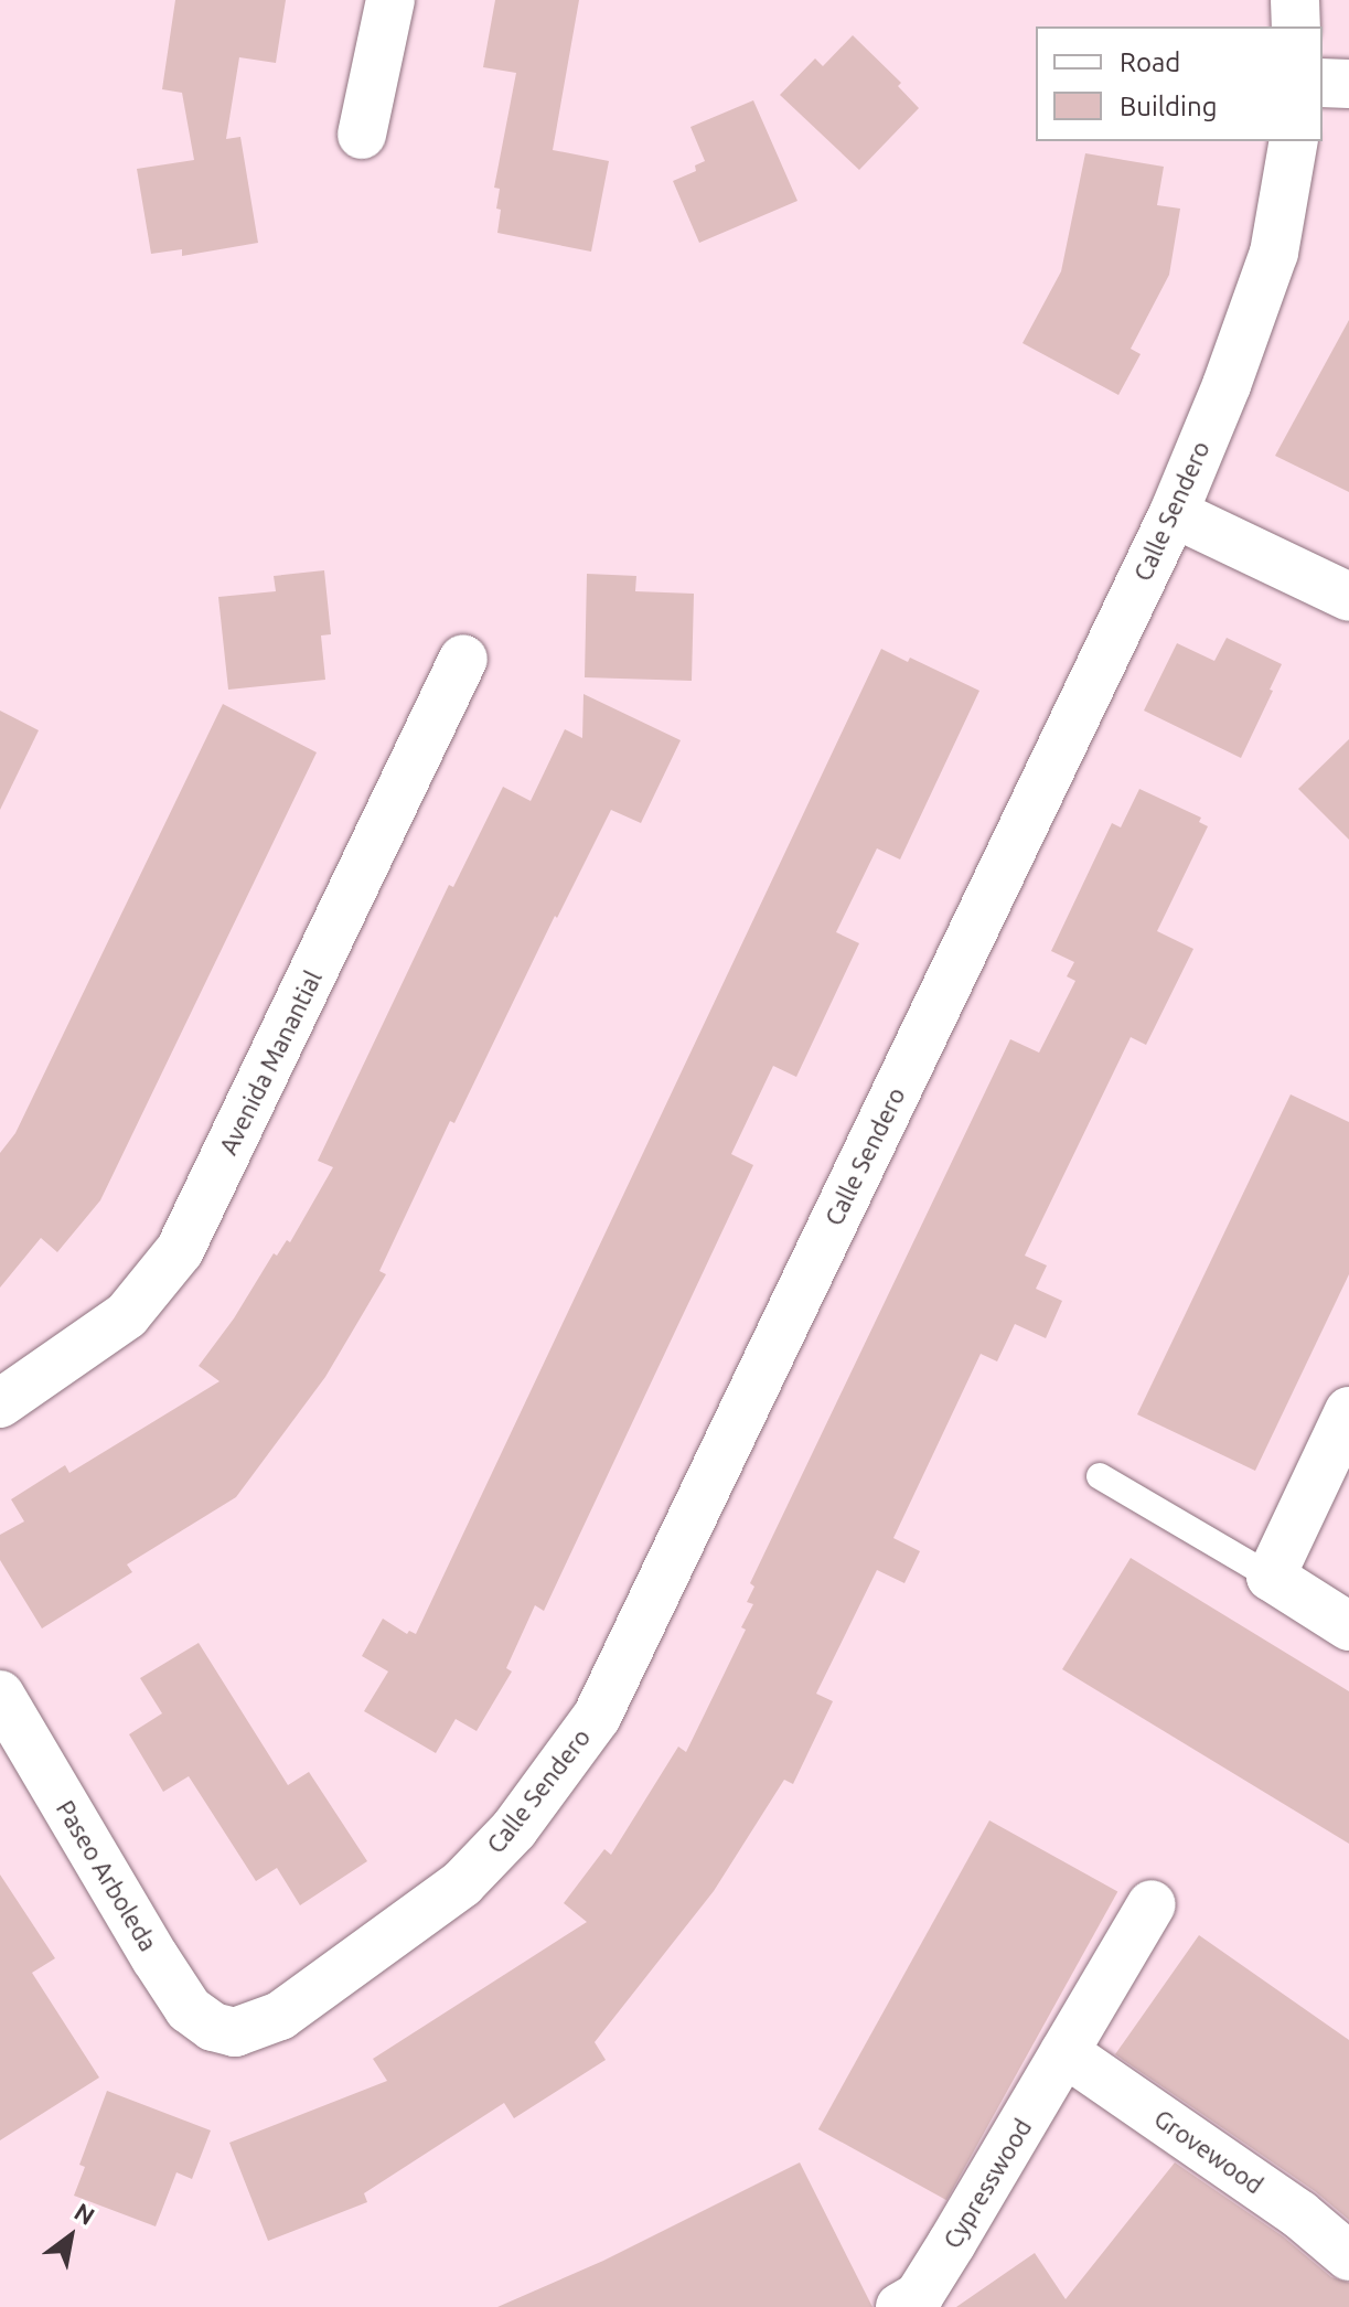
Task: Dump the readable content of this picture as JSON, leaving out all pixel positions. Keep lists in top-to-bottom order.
{
  "streets": {
    "street": [
      "Calle Sendero",
      "Avenida Manantial",
      "Paseo Arboleda",
      "Grovewood",
      "Cypresswood"
    ]
  },
  "crossings": [
    ["Calle Sendero", "Paseo Arboleda"],
    ["Grovewood", "Cypresswood"]
  ],
  "legend": ["Road", "Building"],
  "north": "top right"
}
